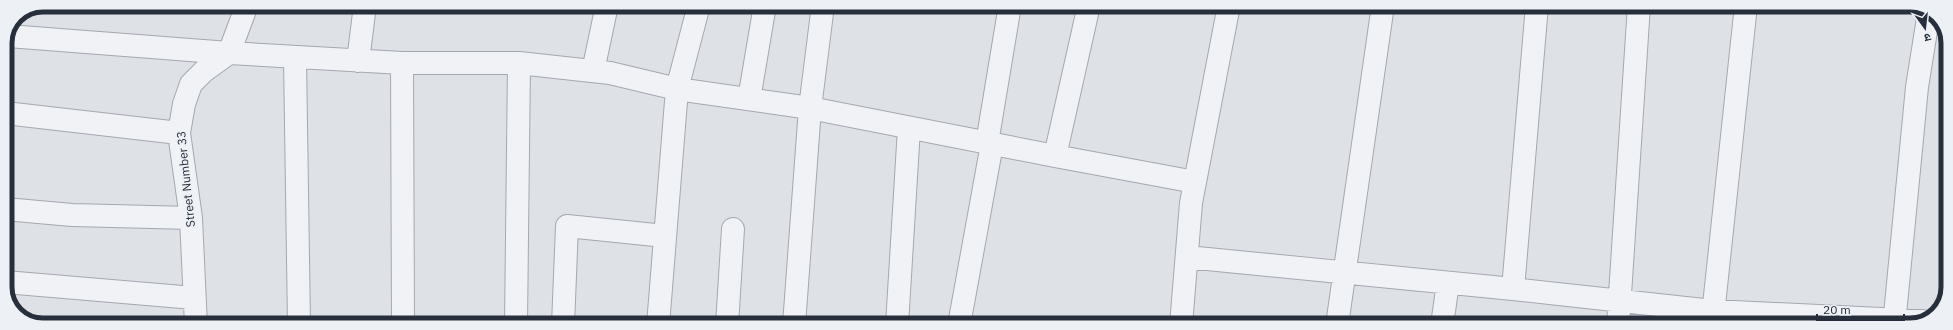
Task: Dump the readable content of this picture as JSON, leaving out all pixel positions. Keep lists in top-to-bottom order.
{
  "streets": {
    "street": ["Street Number 33"]
  },
  "scale_bar": "20 m",
  "north": "bottom"
}
